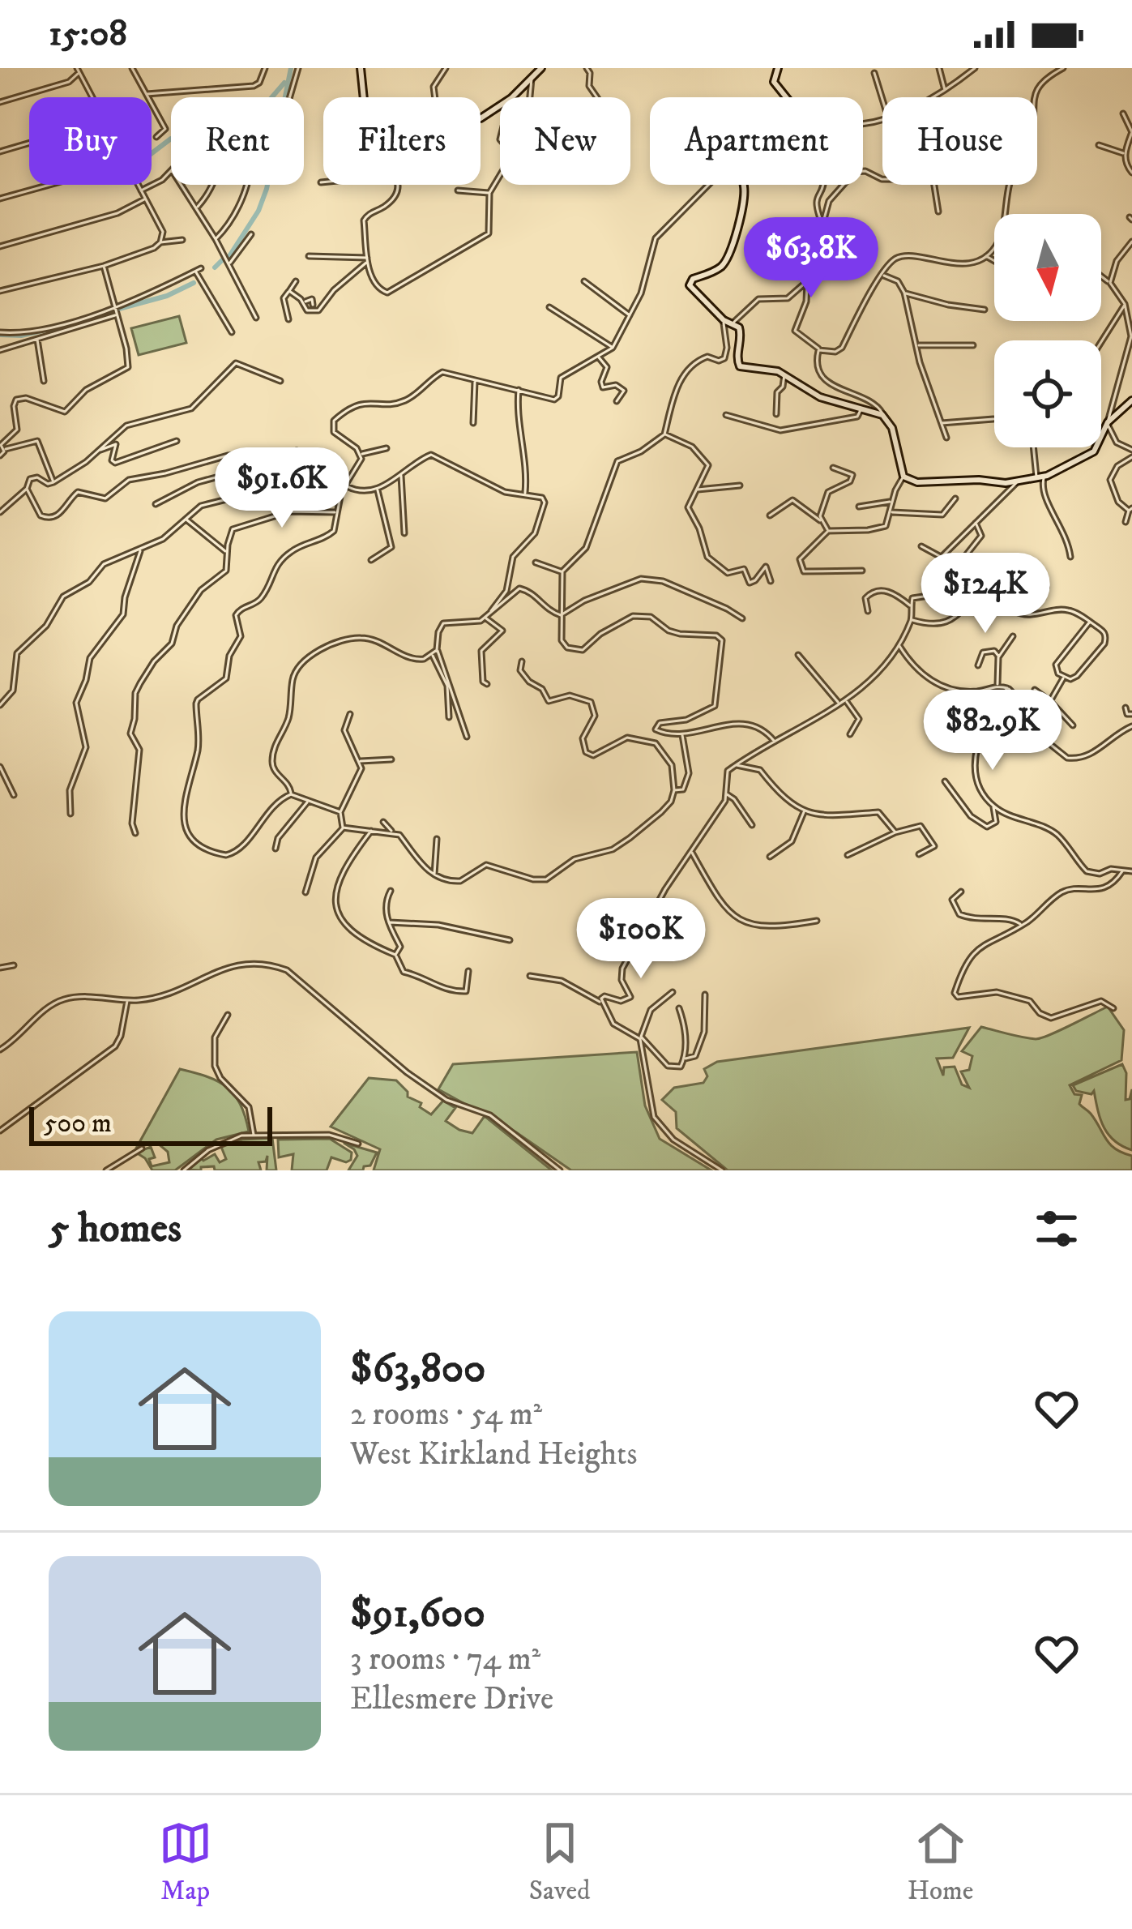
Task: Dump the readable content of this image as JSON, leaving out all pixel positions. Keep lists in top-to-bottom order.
{
  "scale_bar": "500 m",
  "north": "bottom",
  "page": {
    "status": "15:08",
    "chip": [
      "Buy",
      "Rent",
      "Filters",
      "New",
      "Apartment",
      "House"
    ],
    "price": [
      "$63.8K",
      "$91.6K",
      "$124K",
      "$82.9K",
      "$100K"
    ],
    "scale": "500 m",
    "heading": "5 homes",
    "list": [
      {
        "name": "$63,800",
        "note": "2 rooms · 54 m² · West Kirkland Heights"
      },
      {
        "name": "$91,600",
        "note": "3 rooms · 74 m² · Ellesmere Drive"
      }
    ],
    "tabs": ["Map", "Saved", "Home"]
  }
}
